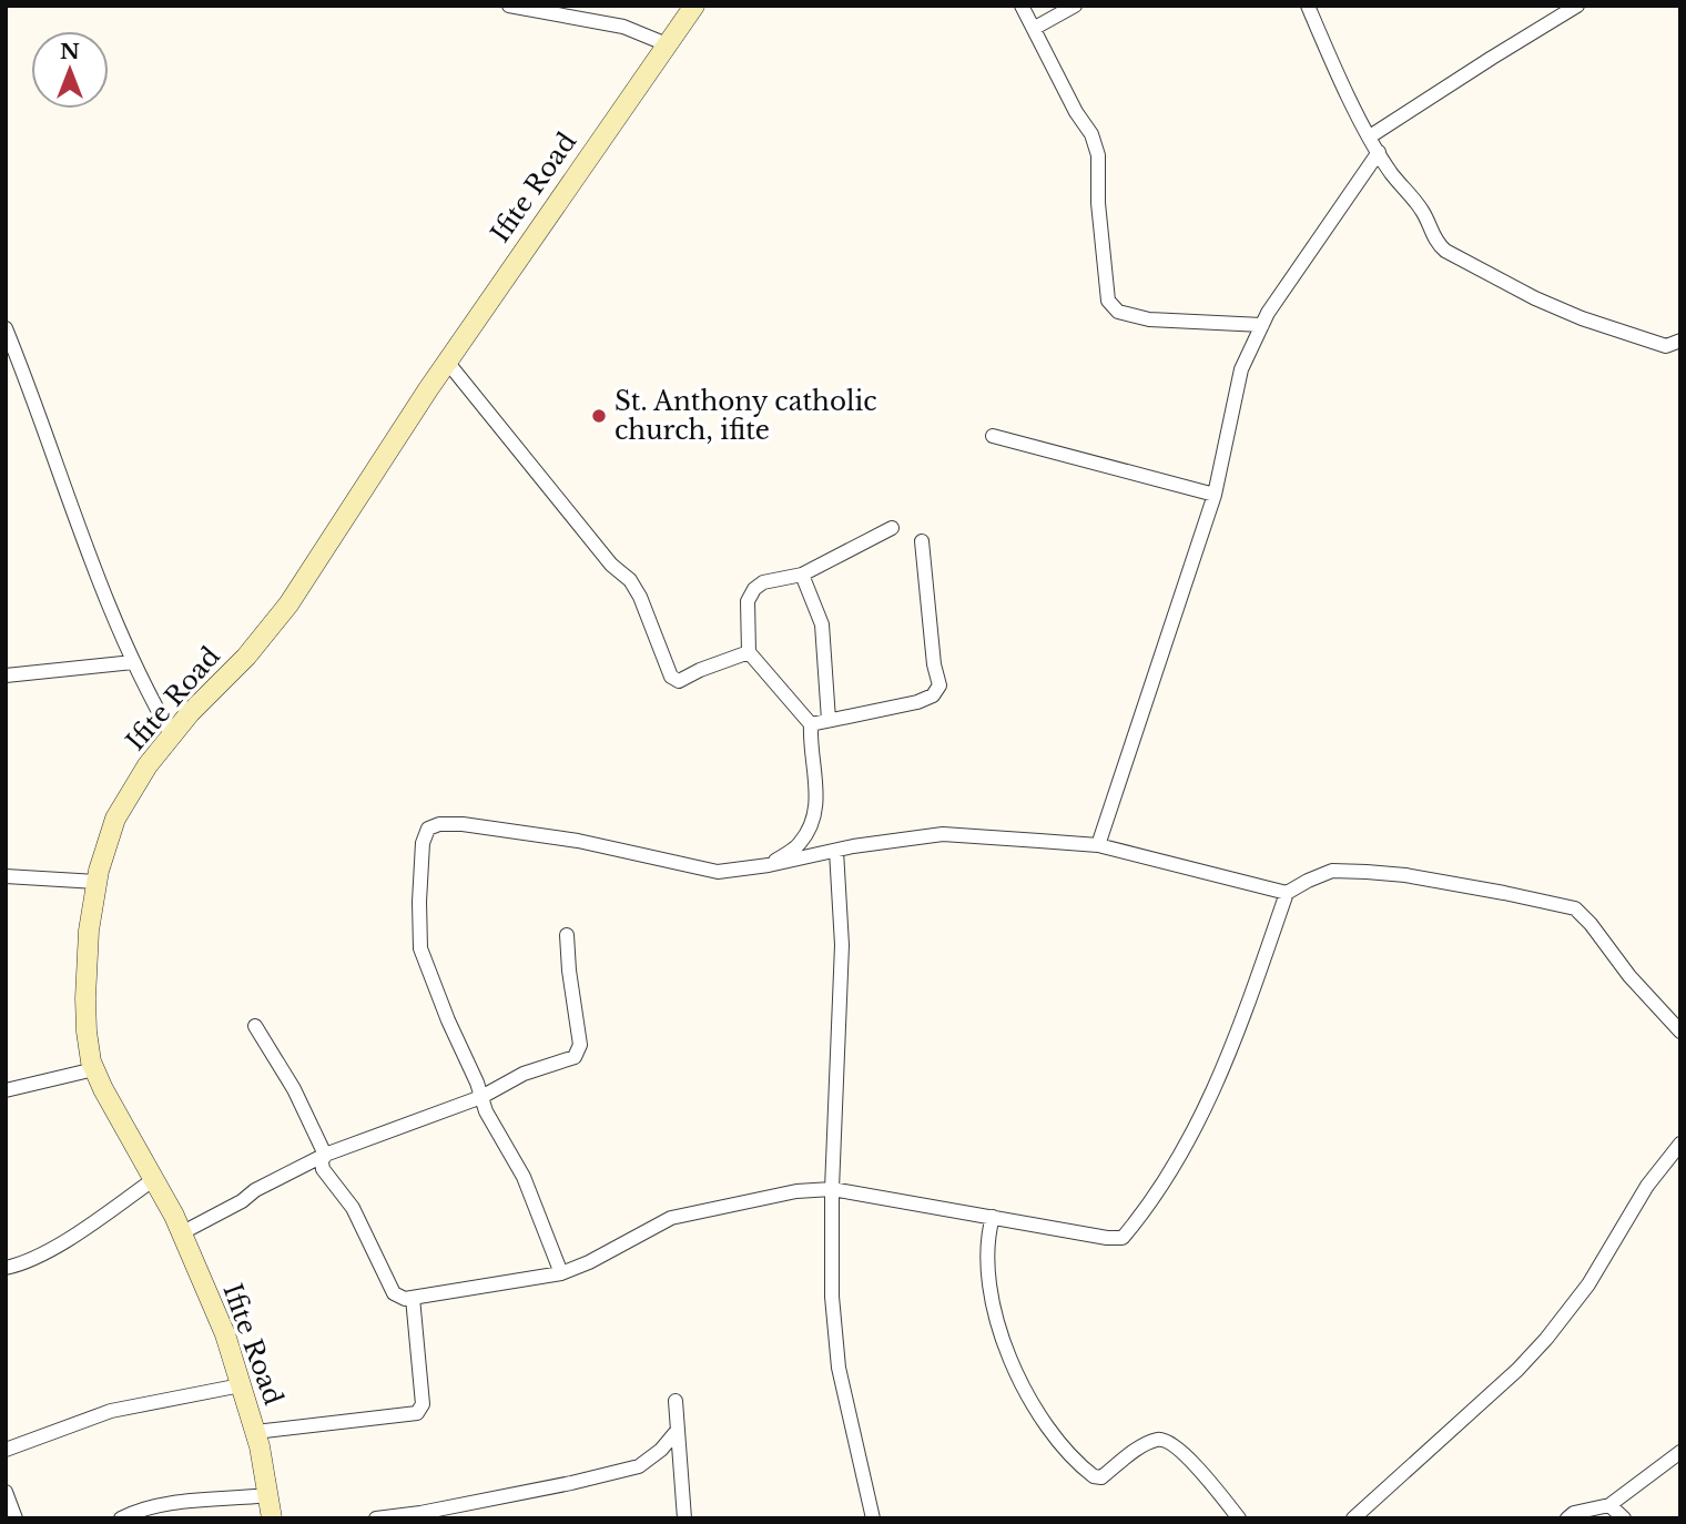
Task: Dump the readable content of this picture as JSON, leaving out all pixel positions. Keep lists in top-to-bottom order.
{
  "streets": {
    "street": ["Ifite Road"]
  },
  "places": ["St. Anthony catholic church, ifite"],
  "north": "top"
}
